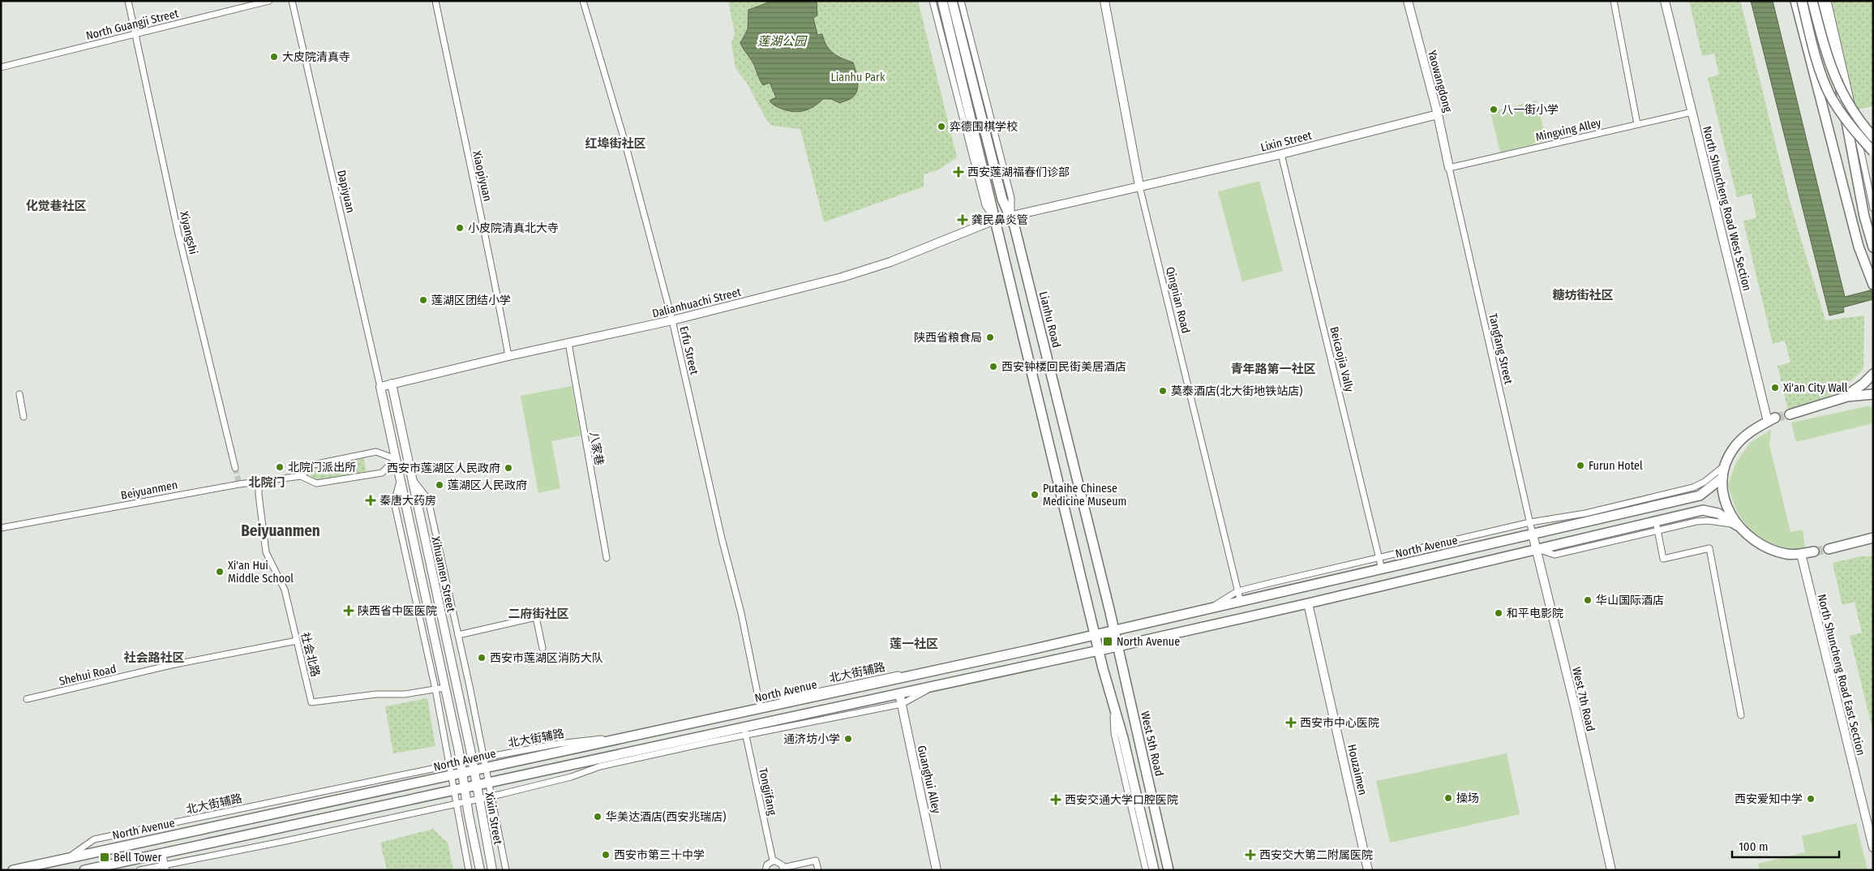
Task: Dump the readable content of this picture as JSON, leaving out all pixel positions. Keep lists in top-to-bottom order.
{
  "streets": {
    "main road": ["Lianhu Road", "North Avenue", "West 5th Road"],
    "street": [
      "North Guangji Street",
      "Yaowangdong",
      "Mingxing Alley",
      "Lixin Street",
      "Xiaopiyuan",
      "Dapiyuan",
      "North Shuncheng Road West Section",
      "Xiyangshi",
      "Qingnian Road",
      "Dalianhuachi Street",
      "Tangfang Street",
      "Erfu Street",
      "Beicaojia Vally",
      "八家巷",
      "Beiyuanmen",
      "Xihuamen Street",
      "社会北路",
      "北大街辅路",
      "Shehui Road",
      "North Shuncheng Road East Section",
      "West 7th Road",
      "Houzaimen",
      "Guanghui Alley",
      "Tongjifang",
      "Xixin Street"
    ]
  },
  "crossings": [
    ["North Guangji Street", "Xiyangshi"],
    ["Yaowangdong", "Mingxing Alley"],
    ["Yaowangdong", "Lixin Street"],
    ["Yaowangdong", "Tangfang Street"],
    ["Mingxing Alley", "North Shuncheng Road West Section"],
    ["Mingxing Alley", "Tangfang Street"],
    ["Lixin Street", "Qingnian Road"],
    ["Lixin Street", "Dalianhuachi Street"],
    ["Lixin Street", "Lianhu Road"],
    ["Lixin Street", "Beicaojia Vally"],
    ["Xiaopiyuan", "Dalianhuachi Street"],
    ["Dapiyuan", "Dalianhuachi Street"],
    ["Dapiyuan", "Xihuamen Street"],
    ["Qingnian Road", "North Avenue"],
    ["Dalianhuachi Street", "Lianhu Road"],
    ["Dalianhuachi Street", "Erfu Street"],
    ["Dalianhuachi Street", "八家巷"],
    ["Dalianhuachi Street", "Xihuamen Street"],
    ["Lianhu Road", "North Avenue"],
    ["Lianhu Road", "West 5th Road"],
    ["Tangfang Street", "North Avenue"],
    ["Tangfang Street", "West 7th Road"],
    ["Erfu Street", "North Avenue"],
    ["Beicaojia Vally", "North Avenue"],
    ["Beiyuanmen", "Xihuamen Street"],
    ["Beiyuanmen", "社会北路"],
    ["North Avenue", "Xihuamen Street"],
    ["North Avenue", "北大街辅路"],
    ["North Avenue", "West 7th Road"],
    ["North Avenue", "Xixin Street"],
    ["Xihuamen Street", "社会北路"],
    ["Xihuamen Street", "北大街辅路"],
    ["Xihuamen Street", "Xixin Street"],
    ["社会北路", "Shehui Road"],
    ["北大街辅路", "Xixin Street"]
  ],
  "districts": [
    "红埠街社区",
    "化觉巷社区",
    "糖坊街社区",
    "青年路第一社区",
    "北院门",
    "Beiyuanmen",
    "二府街社区",
    "莲一社区",
    "社会路社区"
  ],
  "water": ["莲湖公园"],
  "parks": ["Lianhu Park"],
  "places": {
    "other": [
      "大皮院清真寺",
      "八一街小学",
      "弈德围棋学校",
      "小皮院清真北大寺",
      "莲湖区团结小学",
      "陕西省粮食局",
      "西安钟楼回民街美居酒店",
      "Xi'an City Wall",
      "莫泰酒店(北大街地铁站店)",
      "Furun Hotel",
      "北院门派出所",
      "西安市莲湖区人民政府",
      "莲湖区人民政府",
      "Putaihe Chinese Medicine Museum",
      "Xi'an Hui Middle School",
      "华山国际酒店",
      "和平电影院",
      "西安市莲湖区消防大队",
      "通济坊小学",
      "操场",
      "西安爱知中学",
      "华美达酒店(西安兆瑞店)",
      "西安市第三十中学"
    ],
    "health": [
      "西安莲湖福春们诊部",
      "龚民鼻炎管",
      "秦唐大药房",
      "陕西省中医医院",
      "西安市中心医院",
      "西安交通大学口腔医院",
      "西安交大第二附属医院"
    ],
    "transit": ["North Avenue", "Bell Tower"]
  },
  "scale_bar": "100 m"
}
